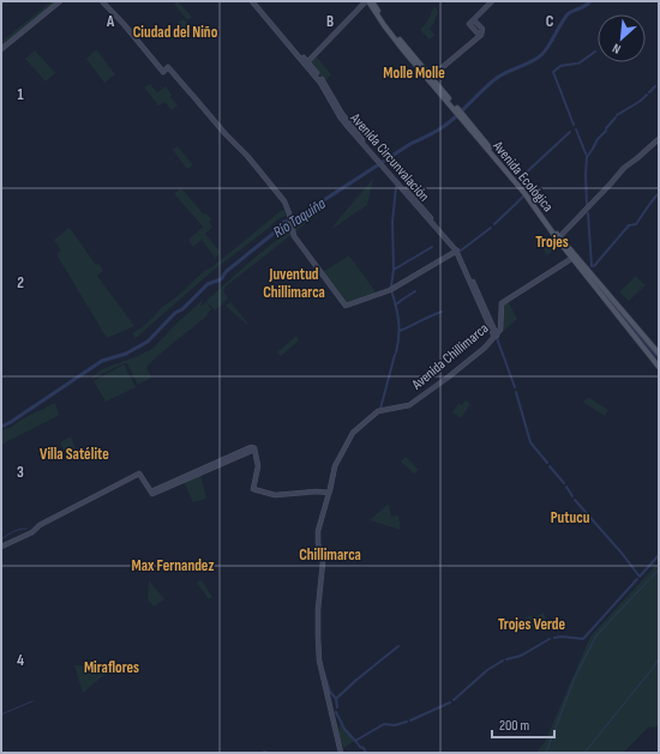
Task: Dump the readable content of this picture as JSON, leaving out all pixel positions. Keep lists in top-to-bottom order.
{
  "streets": {
    "main road": ["Avenida Ecológica"],
    "street": ["Avenida Circunvalación", "Avenida Chillimarca"]
  },
  "crossings": [
    ["Avenida Circunvalación", "Avenida Chillimarca"],
    ["Avenida Ecológica", "Avenida Chillimarca"]
  ],
  "districts": [
    "Ciudad del Niño",
    "Molle Molle",
    "Trojes",
    "Juventud Chillimarca",
    "Villa Satélite",
    "Putucu",
    "Chillimarca",
    "Max Fernandez",
    "Trojes Verde",
    "Miraflores"
  ],
  "water": ["Río Taquiña"],
  "scale_bar": "200 m",
  "north": "bottom left",
  "grid": {
    "columns": ["A", "B", "C"],
    "rows": [
      "1",
      "2",
      "3",
      "4"
    ]
  }
}
